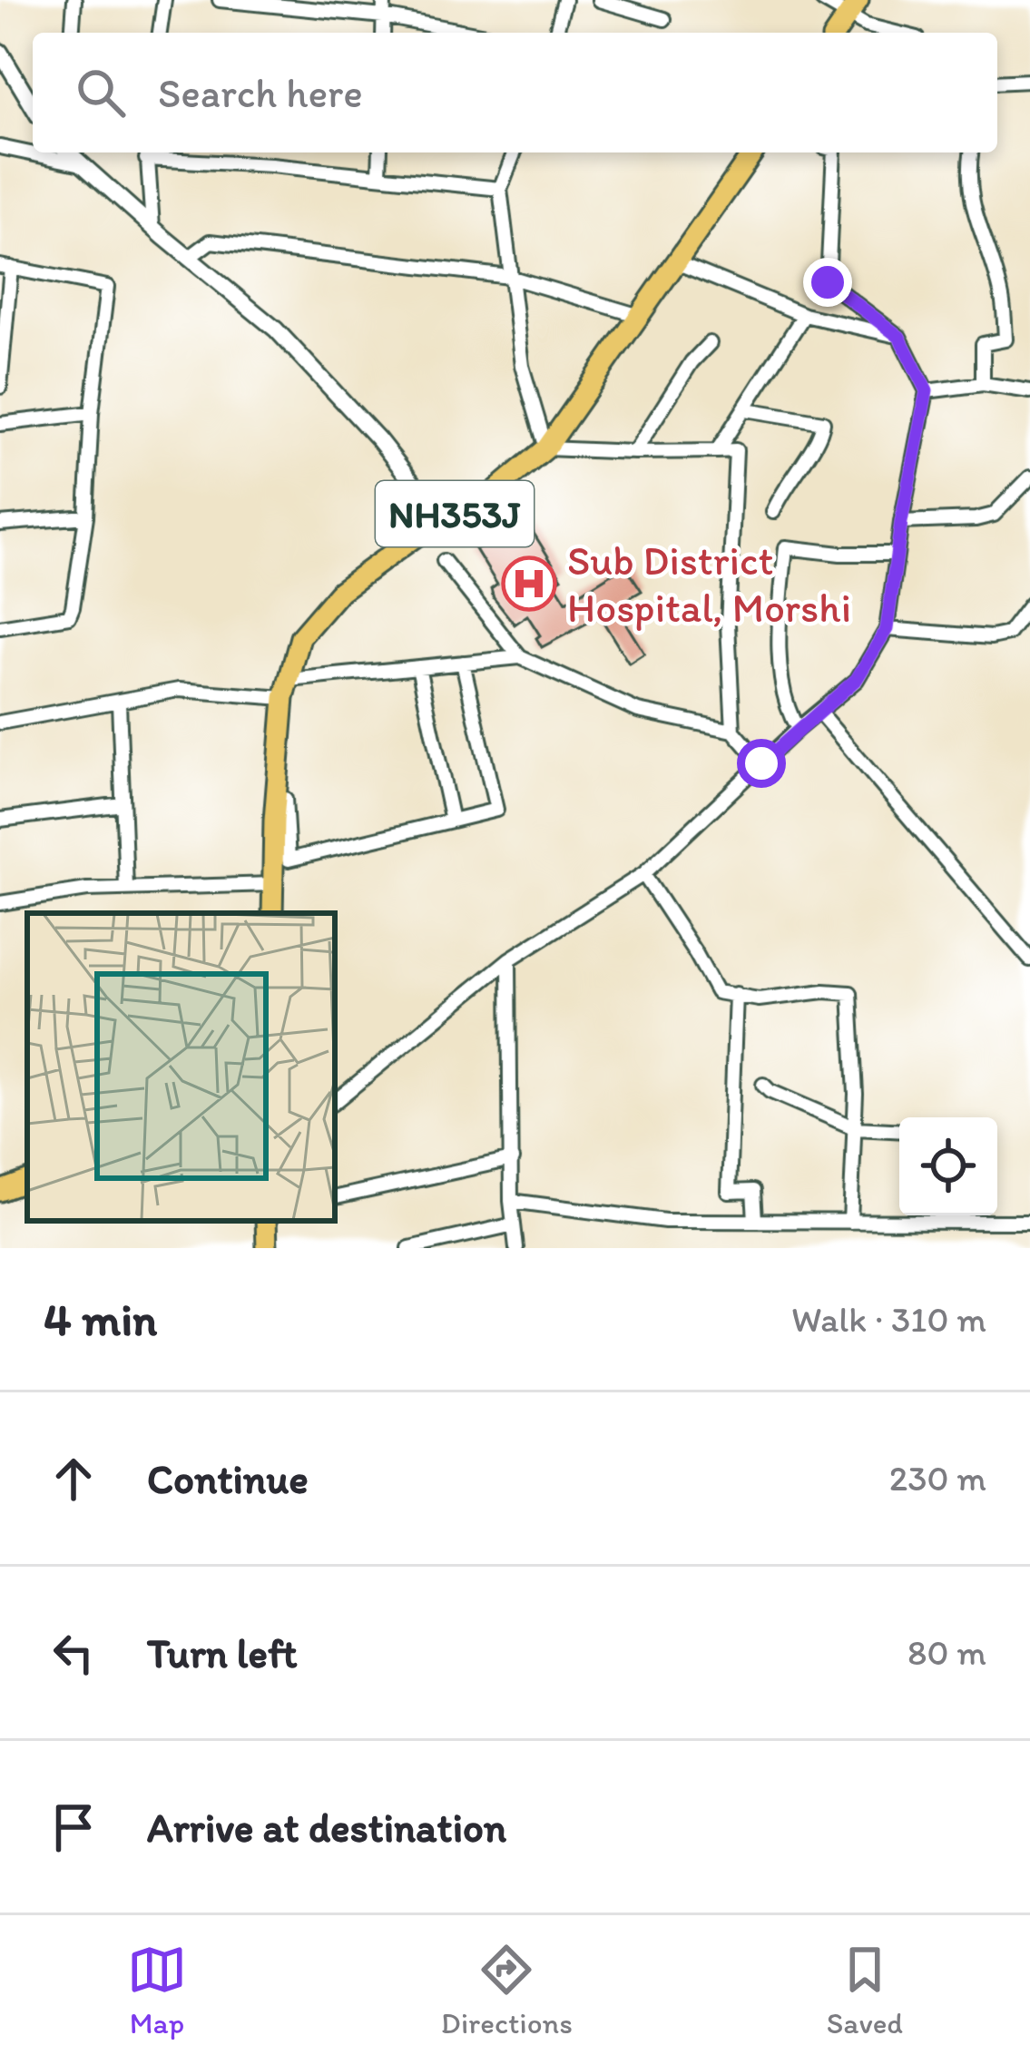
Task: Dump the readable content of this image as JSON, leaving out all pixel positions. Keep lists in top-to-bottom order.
{
  "streets": {
    "highway": ["NH353J"]
  },
  "places": {
    "hospital": ["Sub District Hospital, Morshi"]
  },
  "page": {
    "search": "Search here",
    "heading": ["4 min", "Walk · 310 m"],
    "list": [
      ["Continue", "230 m"],
      ["Turn left", "80 m"],
      "Arrive at destination"
    ],
    "nav": ["Map", "Directions", "Saved"]
  }
}
